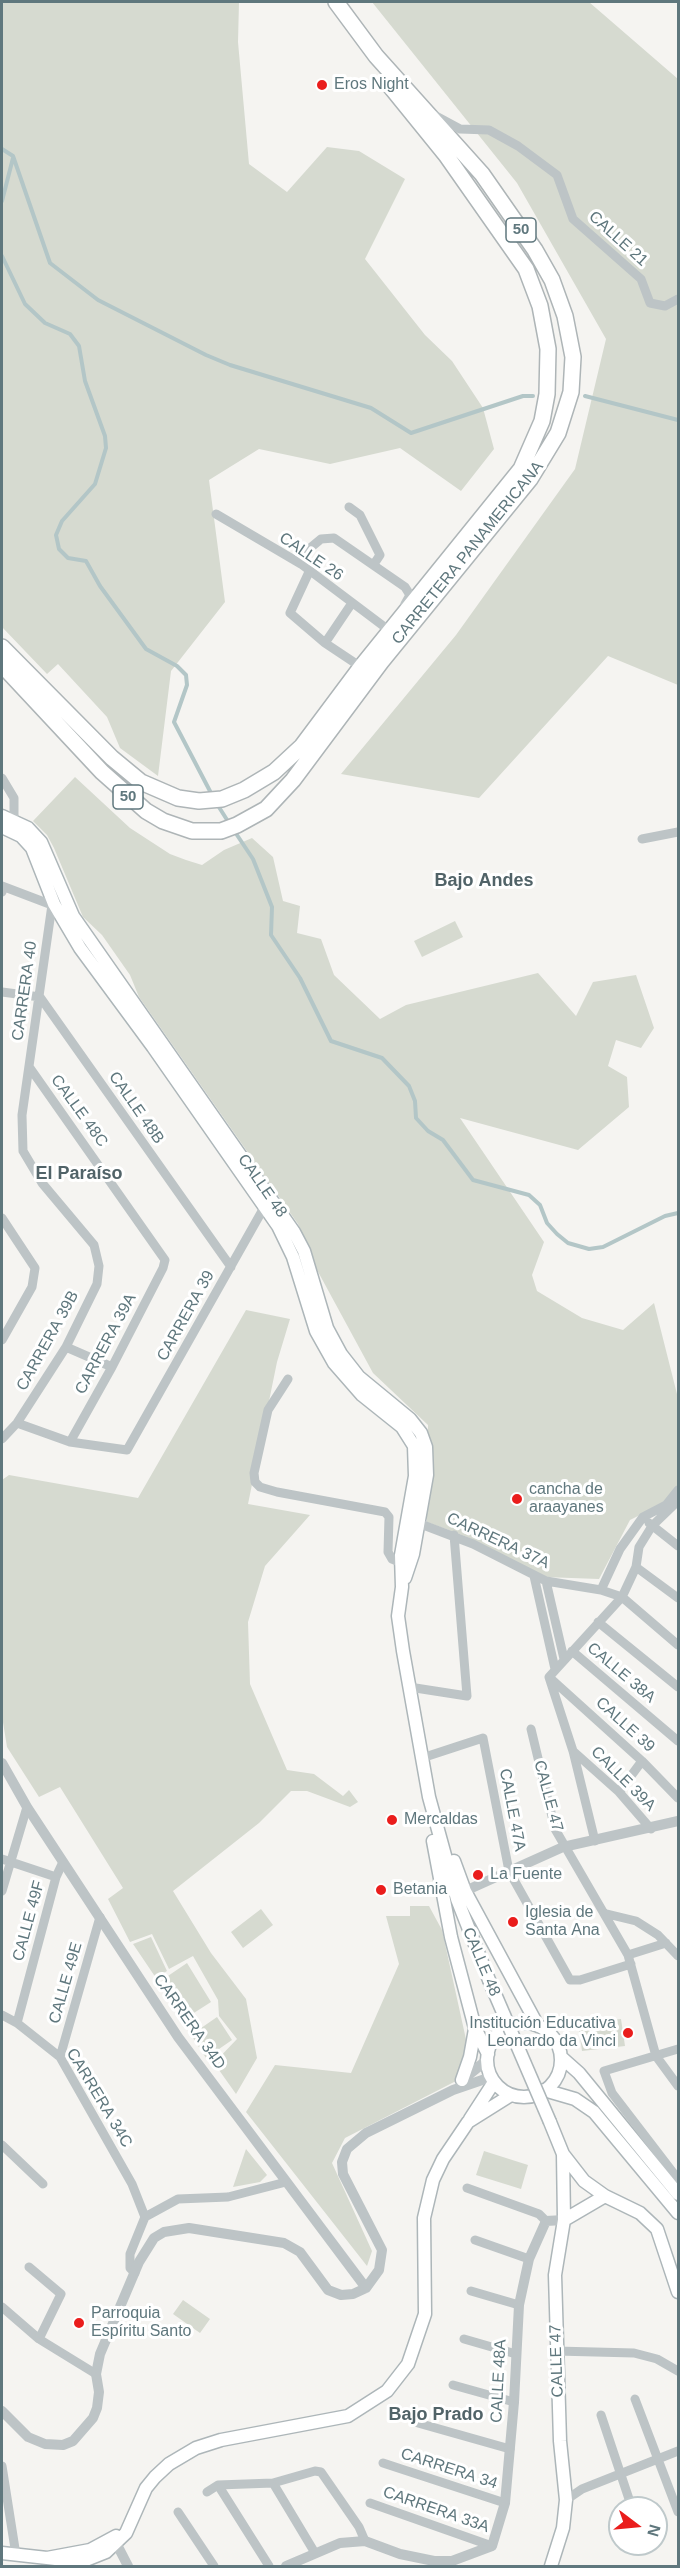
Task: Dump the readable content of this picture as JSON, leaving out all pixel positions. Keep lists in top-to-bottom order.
{
  "streets": {
    "highway": ["50", "CARRETERA PANAMERICANA"],
    "main road": ["CALLE 48", "CALLE 47"],
    "street": [
      "CALLE 21",
      "CALLE 26",
      "CARRERA 40",
      "CALLE 48B",
      "CALLE 48C",
      "CARRERA 39",
      "CARRERA 39B",
      "CARRERA 39A",
      "CARRERA 37A",
      "CALLE 38A",
      "CALLE 39",
      "CALLE 39A",
      "CALLE 47A",
      "CALLE 49F",
      "CALLE 49E",
      "CARRERA 34D",
      "CARRERA 34C",
      "CALLE 48A",
      "CARRERA 34",
      "CARRERA 33A"
    ]
  },
  "crossings": [
    ["CALLE 21", "CARRETERA PANAMERICANA"],
    ["CARRERA 40", "CALLE 48B"],
    ["CARRERA 40", "CALLE 48C"],
    ["CARRERA 40", "CALLE 48"],
    ["CARRERA 40", "CARRERA 39B"],
    ["CALLE 48B", "CARRERA 39"],
    ["CALLE 48C", "CARRERA 39A"],
    ["CALLE 48", "CARRERA 39"],
    ["CALLE 48", "CARRERA 37A"],
    ["CALLE 48", "CALLE 47"],
    ["CALLE 48", "CALLE 47A"],
    ["CARRERA 39", "CARRERA 39A"],
    ["CALLE 47", "CALLE 47A"],
    ["CALLE 49F", "CARRERA 34D"],
    ["CALLE 49F", "CARRERA 34C"],
    ["CALLE 49E", "CARRERA 34D"],
    ["CALLE 49E", "CARRERA 34C"],
    ["CALLE 48A", "CARRERA 34"],
    ["CALLE 48A", "CARRERA 33A"]
  ],
  "districts": ["Bajo Andes", "El Paraíso", "Bajo Prado"],
  "places": [
    "Eros Night",
    "cancha de araayanes",
    "Mercaldas",
    "La Fuente",
    "Betania",
    "Iglesia de Santa Ana",
    "Institución Educativa Leonardo da Vinci",
    "Parroquia Espíritu Santo"
  ],
  "north": "right"
}
